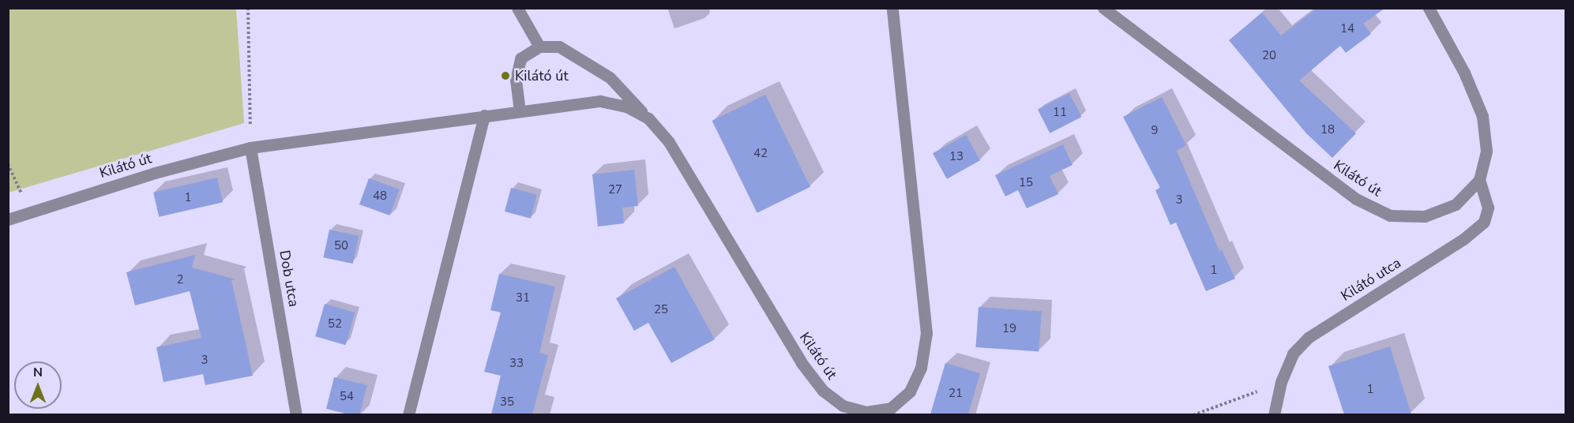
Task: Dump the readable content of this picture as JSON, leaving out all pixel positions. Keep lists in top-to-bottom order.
{
  "streets": {
    "street": ["Kilátó út", "Dob utca", "Kilátó utca"]
  },
  "crossings": [
    ["Kilátó út", "Dob utca"],
    ["Kilátó út", "Kilátó utca"]
  ],
  "places": ["Kilátó út"],
  "house_numbers": [
    "14",
    "20",
    "11",
    "18",
    "9",
    "42",
    "13",
    "15",
    "27",
    "48",
    "1",
    "3",
    "50",
    "1",
    "2",
    "31",
    "25",
    "52",
    "19",
    "3",
    "33",
    "1",
    "21",
    "54",
    "35"
  ],
  "north": "top"
}
